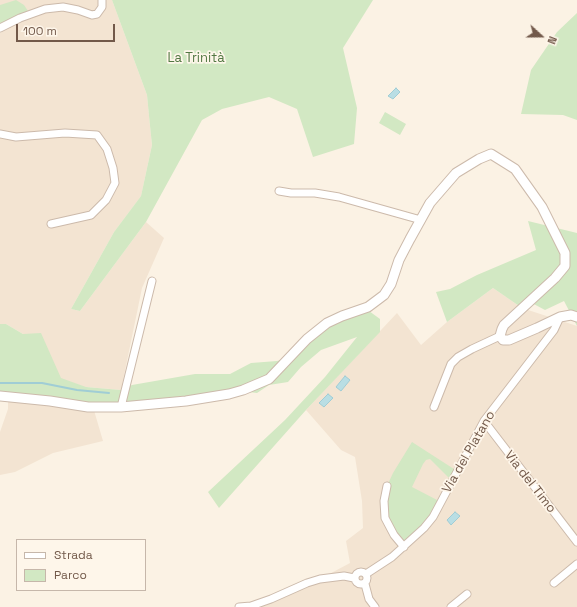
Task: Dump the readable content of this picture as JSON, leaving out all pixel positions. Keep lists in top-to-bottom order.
{
  "streets": {
    "street": ["Via del Platano", "Via del Timo"]
  },
  "crossings": [
    ["Via del Platano", "Via del Timo"]
  ],
  "parks": ["La Trinità"],
  "legend": ["Strada", "Parco"],
  "scale_bar": "100 m",
  "north": "right"
}
